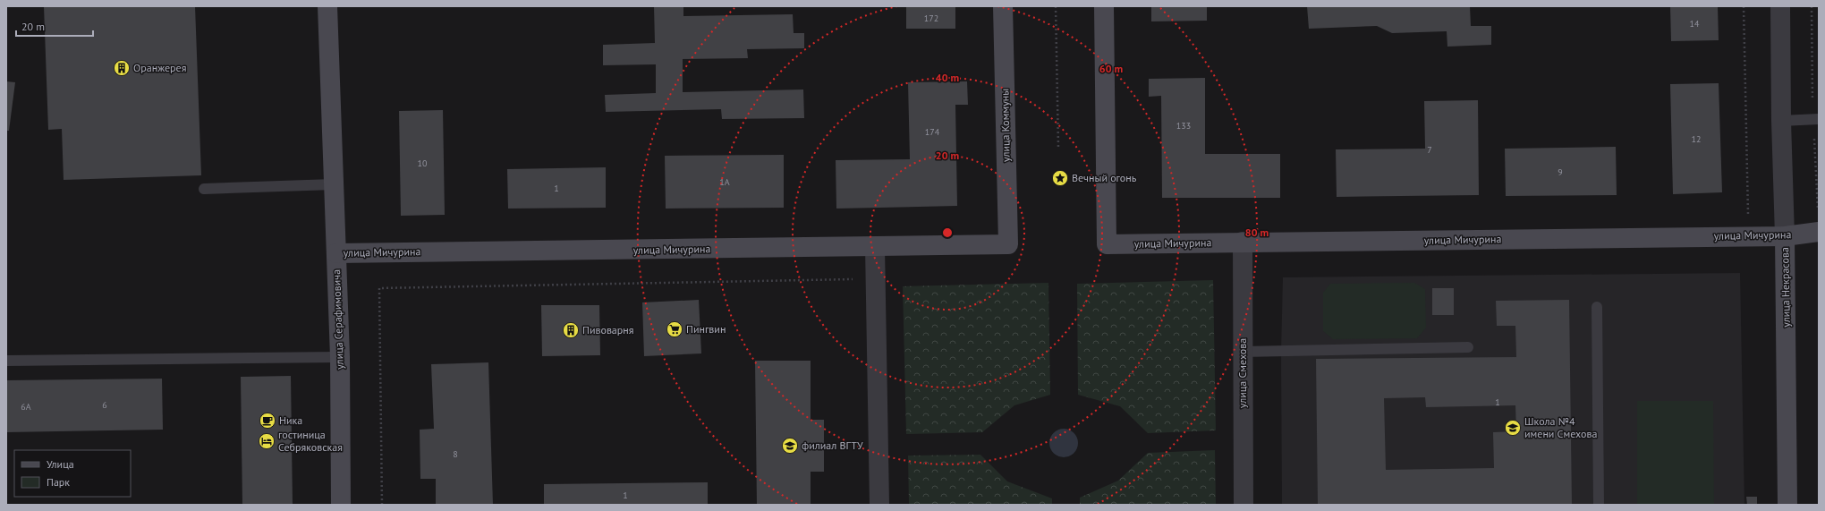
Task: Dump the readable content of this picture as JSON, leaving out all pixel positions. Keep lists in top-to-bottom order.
{
  "streets": {
    "street": [
      "улица Коммуны",
      "улица Мичурина",
      "улица Некрасова",
      "улица Серафимовича",
      "улица Смехова"
    ]
  },
  "crossings": [
    ["улица Коммуны", "улица Мичурина"],
    ["улица Мичурина", "улица Некрасова"],
    ["улица Мичурина", "улица Серафимовича"],
    ["улица Мичурина", "улица Смехова"]
  ],
  "places": {
    "building": ["Оранжерея", "Пивоварня"],
    "place": ["Вечный огонь"],
    "supermarket": ["Пингвин"],
    "cafe": ["Ника"],
    "school or university": ["Школа №4 имени Смехова", "филиал ВГТУ"],
    "hotel": ["гостиница Себряковская"]
  },
  "house_numbers": [
    "172",
    "14",
    "133",
    "174",
    "12",
    "7",
    "10",
    "9",
    "1А",
    "1",
    "1",
    "6",
    "6А",
    "8",
    "1"
  ],
  "legend": ["Улица", "Парк"],
  "scale_bar": "20 m",
  "rings": [
    "60 m",
    "40 m",
    "20 m",
    "80 m"
  ]
}
